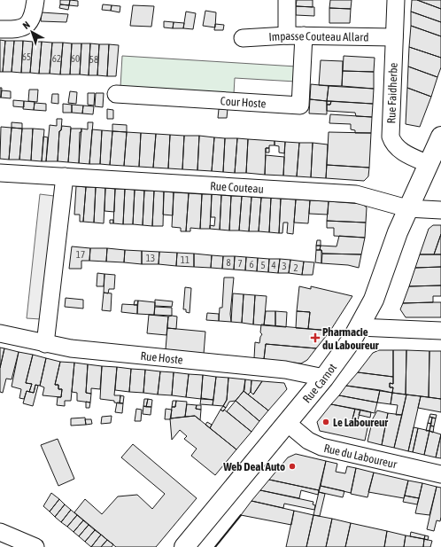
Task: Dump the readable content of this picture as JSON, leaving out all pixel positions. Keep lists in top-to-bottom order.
{
  "streets": {
    "main road": ["Rue Carnot"],
    "street": [
      "Impasse Couteau Allard",
      "Rue Faidherbe",
      "Cour Hoste",
      "Rue Couteau",
      "Rue Hoste",
      "Rue du Laboureur"
    ]
  },
  "crossings": [
    ["Impasse Couteau Allard", "Rue Faidherbe"],
    ["Impasse Couteau Allard", "Cour Hoste"],
    ["Rue Faidherbe", "Rue Carnot"],
    ["Rue Couteau", "Rue Carnot"],
    ["Rue Hoste", "Rue Carnot"],
    ["Rue Carnot", "Rue du Laboureur"]
  ],
  "places": {
    "health": ["Pharmacie du Laboureur"],
    "other": ["Le Laboureur", "Web Deal Auto"]
  },
  "house_numbers": [
    "65",
    "62",
    "60",
    "58",
    "17",
    "13",
    "11",
    "8",
    "7",
    "6",
    "5",
    "4",
    "3",
    "2"
  ],
  "north": "top left"
}
